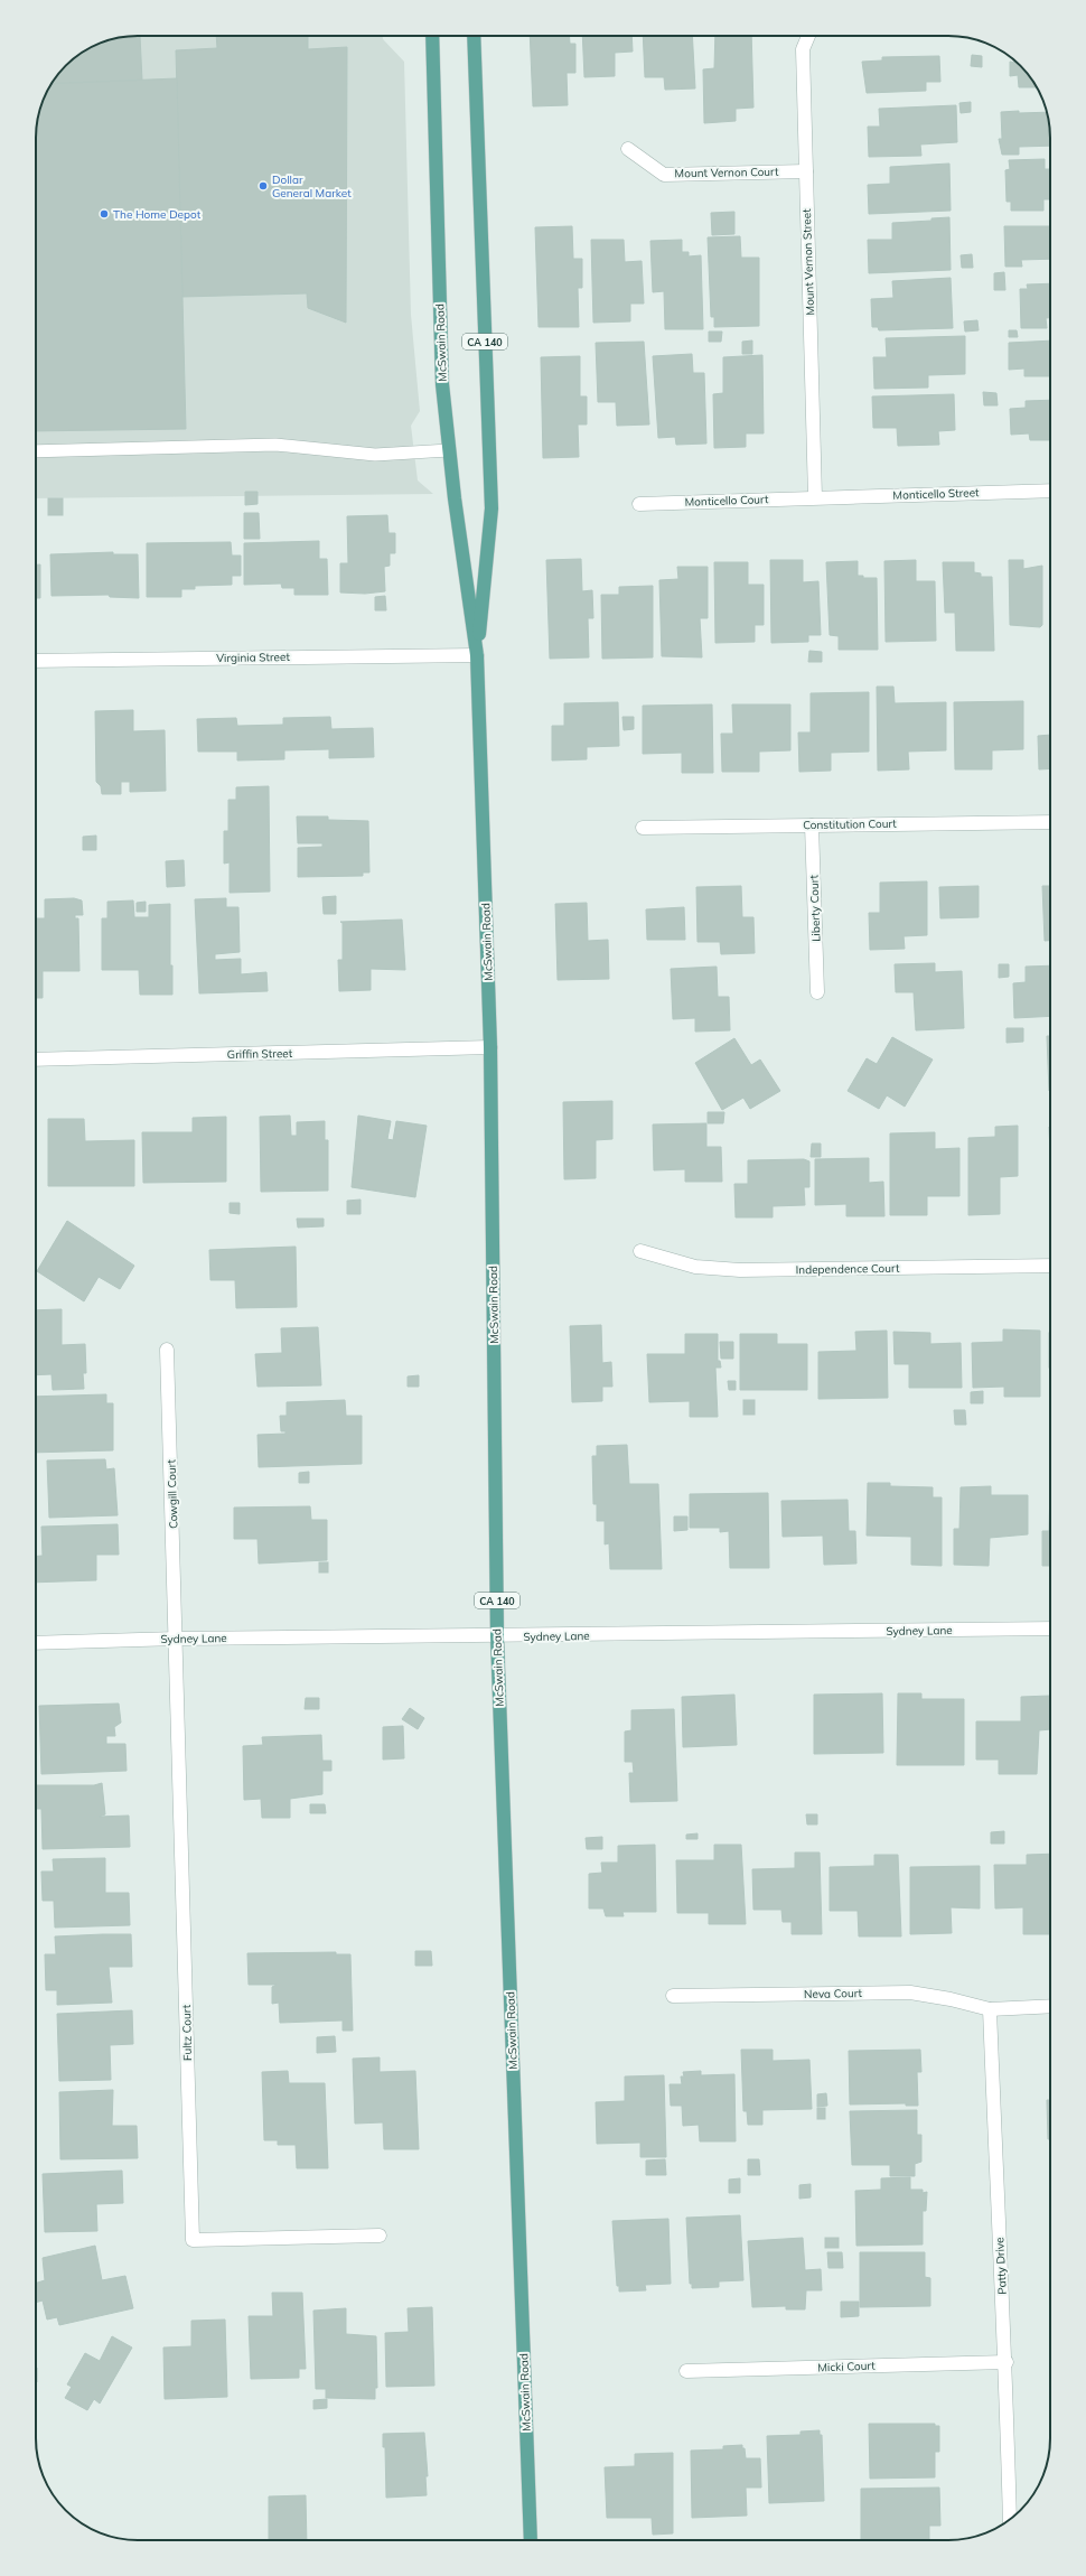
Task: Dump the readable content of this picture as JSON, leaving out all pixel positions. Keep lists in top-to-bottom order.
{
  "streets": {
    "main road": ["CA 140", "McSwain Road"],
    "street": [
      "Mount Vernon Court",
      "Mount Vernon Street",
      "Monticello Street",
      "Monticello Court",
      "Virginia Street",
      "Constitution Court",
      "Liberty Court",
      "Griffin Street",
      "Independence Court",
      "Cowgill Court",
      "Sydney Lane",
      "Neva Court",
      "Fultz Court",
      "Patty Drive",
      "Micki Court"
    ]
  },
  "crossings": [
    ["Mount Vernon Court", "Mount Vernon Street"],
    ["Mount Vernon Street", "Monticello Street"],
    ["Mount Vernon Street", "Monticello Court"],
    ["McSwain Road", "Virginia Street"],
    ["McSwain Road", "Griffin Street"],
    ["McSwain Road", "Sydney Lane"],
    ["Monticello Street", "Monticello Court"],
    ["Constitution Court", "Liberty Court"],
    ["Cowgill Court", "Sydney Lane"],
    ["Cowgill Court", "Fultz Court"],
    ["Sydney Lane", "Fultz Court"],
    ["Neva Court", "Patty Drive"],
    ["Patty Drive", "Micki Court"]
  ],
  "places": ["Dollar General Market", "The Home Depot"]
}
